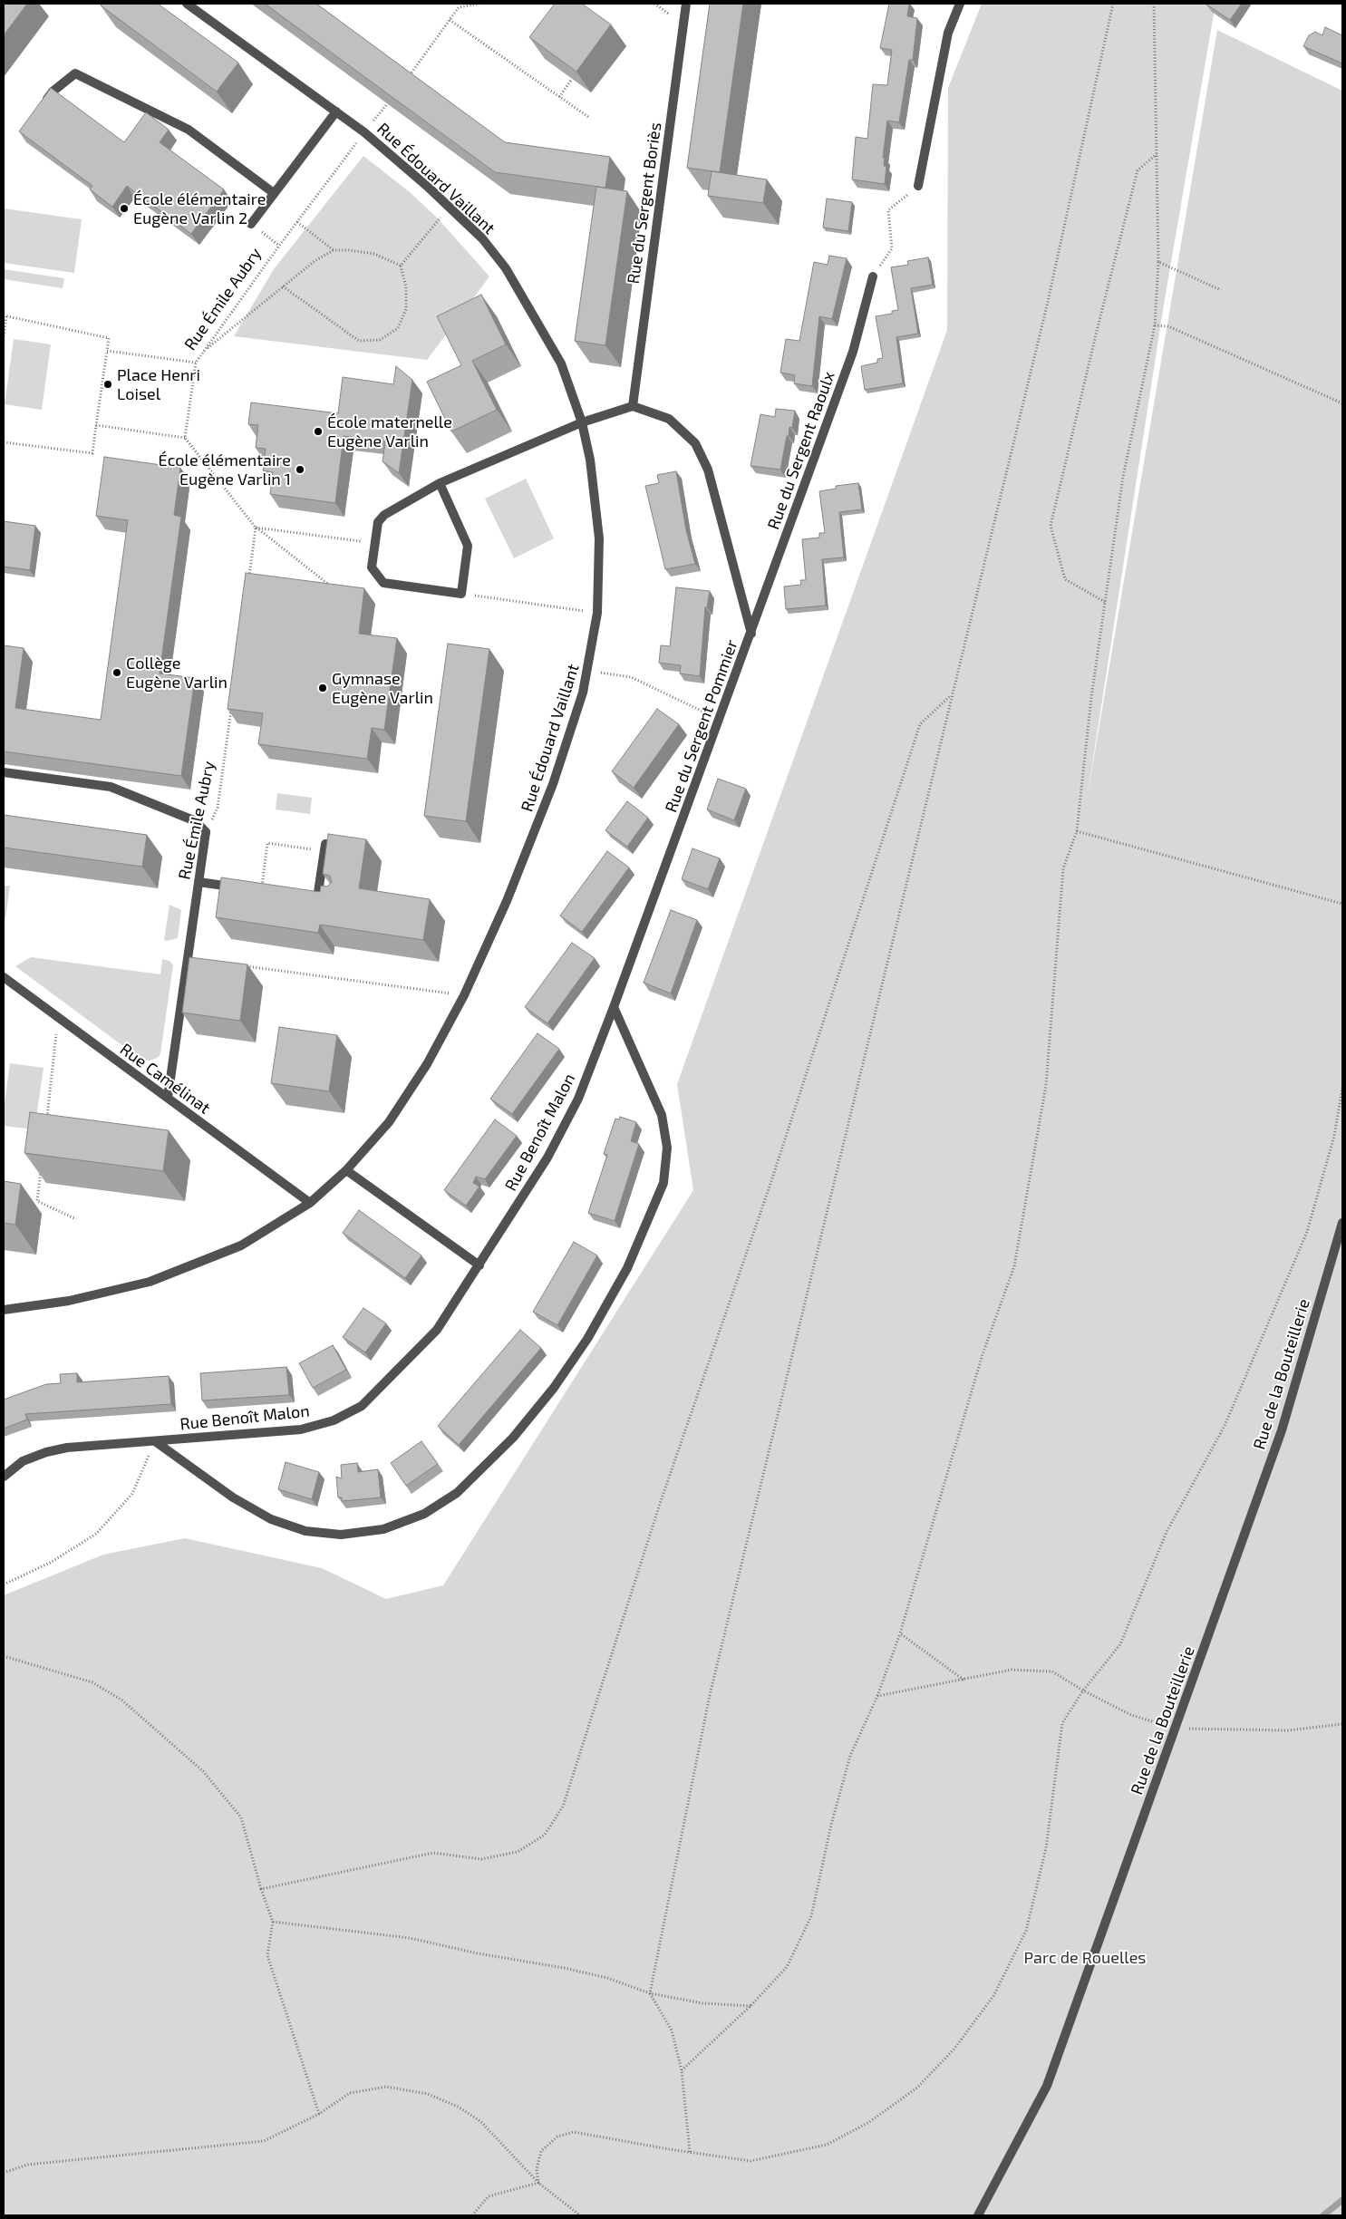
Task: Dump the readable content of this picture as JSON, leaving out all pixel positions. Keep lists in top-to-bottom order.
{
  "streets": {
    "street": [
      "Rue Édouard Vaillant",
      "Rue du Sergent Boriès",
      "Rue Émile Aubry",
      "Rue du Sergent Raoulx",
      "Rue du Sergent Pommier",
      "Rue Camélinat",
      "Rue Benoît Malon",
      "Rue de la Bouteillerie"
    ]
  },
  "crossings": [
    ["Rue Édouard Vaillant", "Rue Émile Aubry"],
    ["Rue Édouard Vaillant", "Rue Camélinat"],
    ["Rue du Sergent Boriès", "Rue du Sergent Pommier"],
    ["Rue Émile Aubry", "Rue Camélinat"],
    ["Rue du Sergent Raoulx", "Rue du Sergent Pommier"],
    ["Rue du Sergent Pommier", "Rue Benoît Malon"]
  ],
  "parks": ["Parc de Rouelles"],
  "places": [
    "École élémentaire Eugène Varlin 2",
    "Place Henri Loisel",
    "École maternelle Eugène Varlin",
    "École élémentaire Eugène Varlin 1",
    "Collège Eugène Varlin",
    "Gymnase Eugène Varlin"
  ]
}
